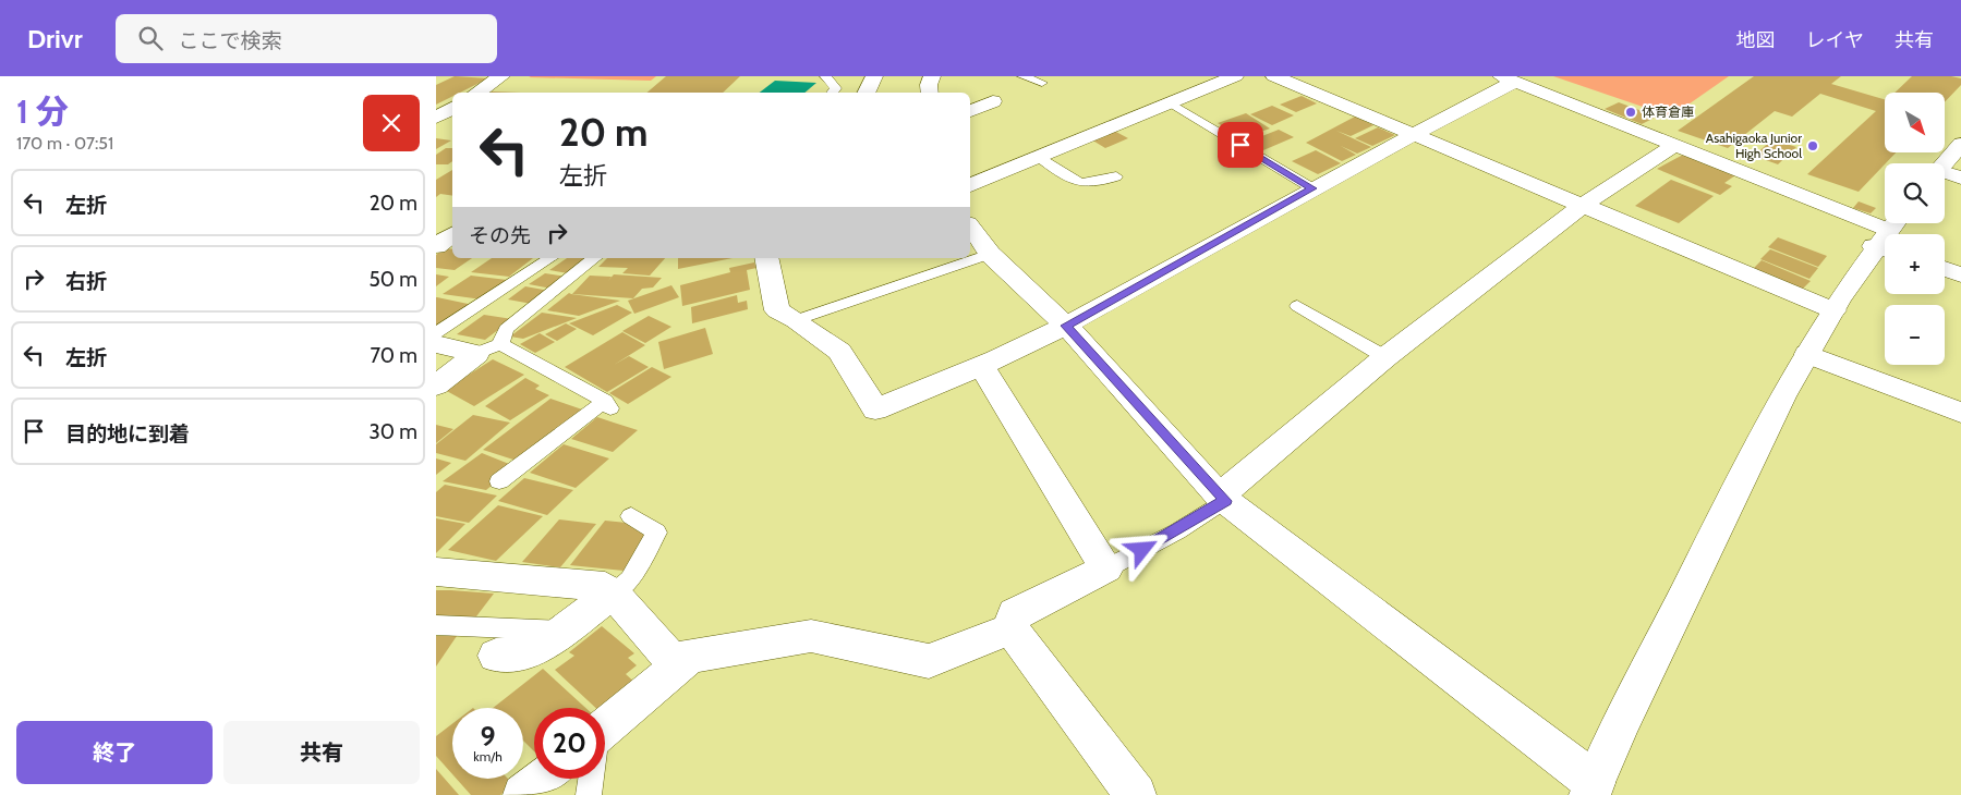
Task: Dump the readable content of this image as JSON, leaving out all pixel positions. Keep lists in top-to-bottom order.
{
  "places": ["体育倉庫", "Asahigaoka Junior High School"],
  "north": "bottom right",
  "page": {
    "header": "Drivr",
    "search": "ここで検索",
    "nav": ["地図", "レイヤ", "共有"],
    "heading": ["1 分", "170 m · 07:51"],
    "map_buttons": ["+", "−"],
    "turn": ["20 m", "左折"],
    "list": [
      {
        "name": "左折",
        "value": "20 m"
      },
      {
        "name": "右折",
        "value": "50 m"
      },
      {
        "name": "左折",
        "value": "70 m"
      },
      {
        "name": "目的地に到着",
        "value": "30 m"
      }
    ],
    "then": "その先",
    "speed": "9 km/h",
    "limit": "20",
    "buttons": ["終了", "共有"]
  }
}
